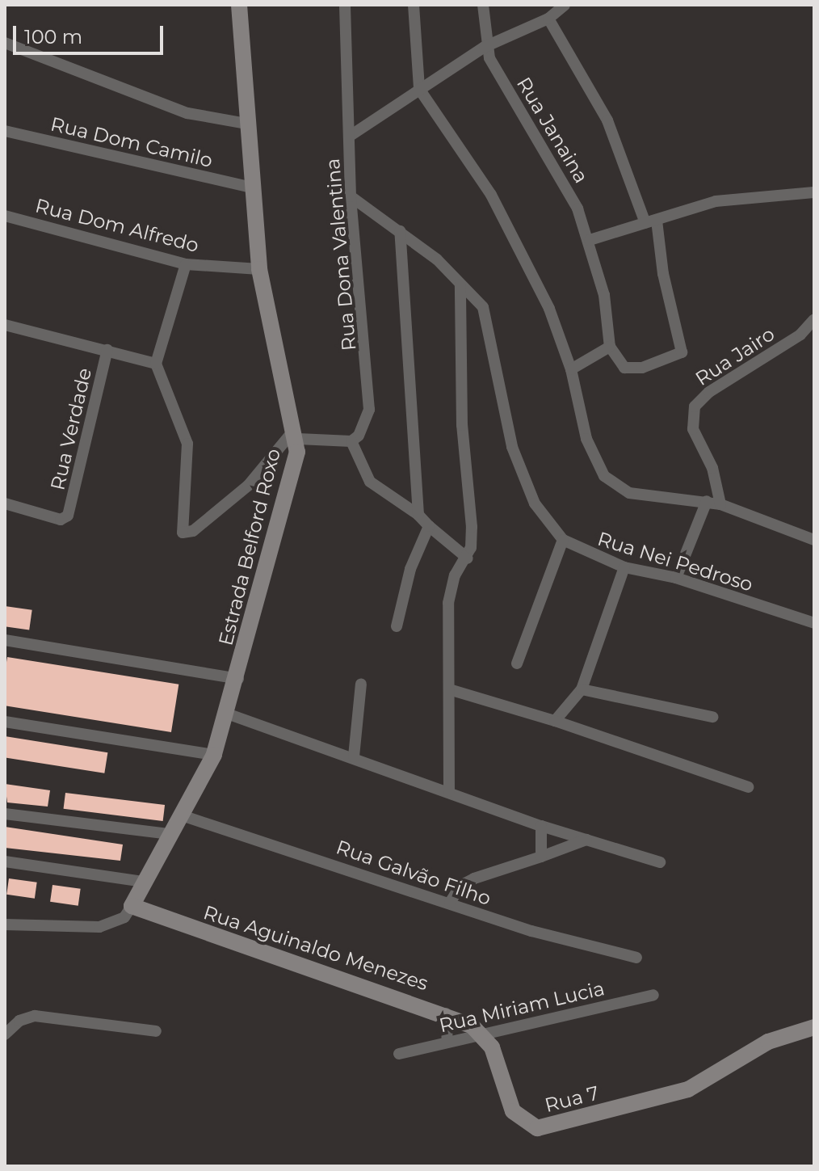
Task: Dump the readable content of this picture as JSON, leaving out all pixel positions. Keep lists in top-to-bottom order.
{
  "streets": {
    "street": [
      "Rua Janaina",
      "Rua Dom Camilo",
      "Rua Dom Alfredo",
      "Rua Dona Valentina",
      "Rua Jairo",
      "Rua Verdade",
      "Estrada Belford Roxo",
      "Rua Nei Pedroso",
      "Rua Galvão Filho",
      "Rua Aguinaldo Menezes",
      "Rua Miriam Lucia",
      "Rua 7"
    ]
  },
  "crossings": [
    ["Rua Dom Camilo", "Estrada Belford Roxo"],
    ["Rua Dom Alfredo", "Estrada Belford Roxo"],
    ["Rua Dona Valentina", "Rua Nei Pedroso"],
    ["Estrada Belford Roxo", "Rua Galvão Filho"],
    ["Estrada Belford Roxo", "Rua Aguinaldo Menezes"],
    ["Rua Aguinaldo Menezes", "Rua Miriam Lucia"],
    ["Rua Aguinaldo Menezes", "Rua 7"],
    ["Rua Miriam Lucia", "Rua 7"]
  ],
  "scale_bar": "100 m"
}
